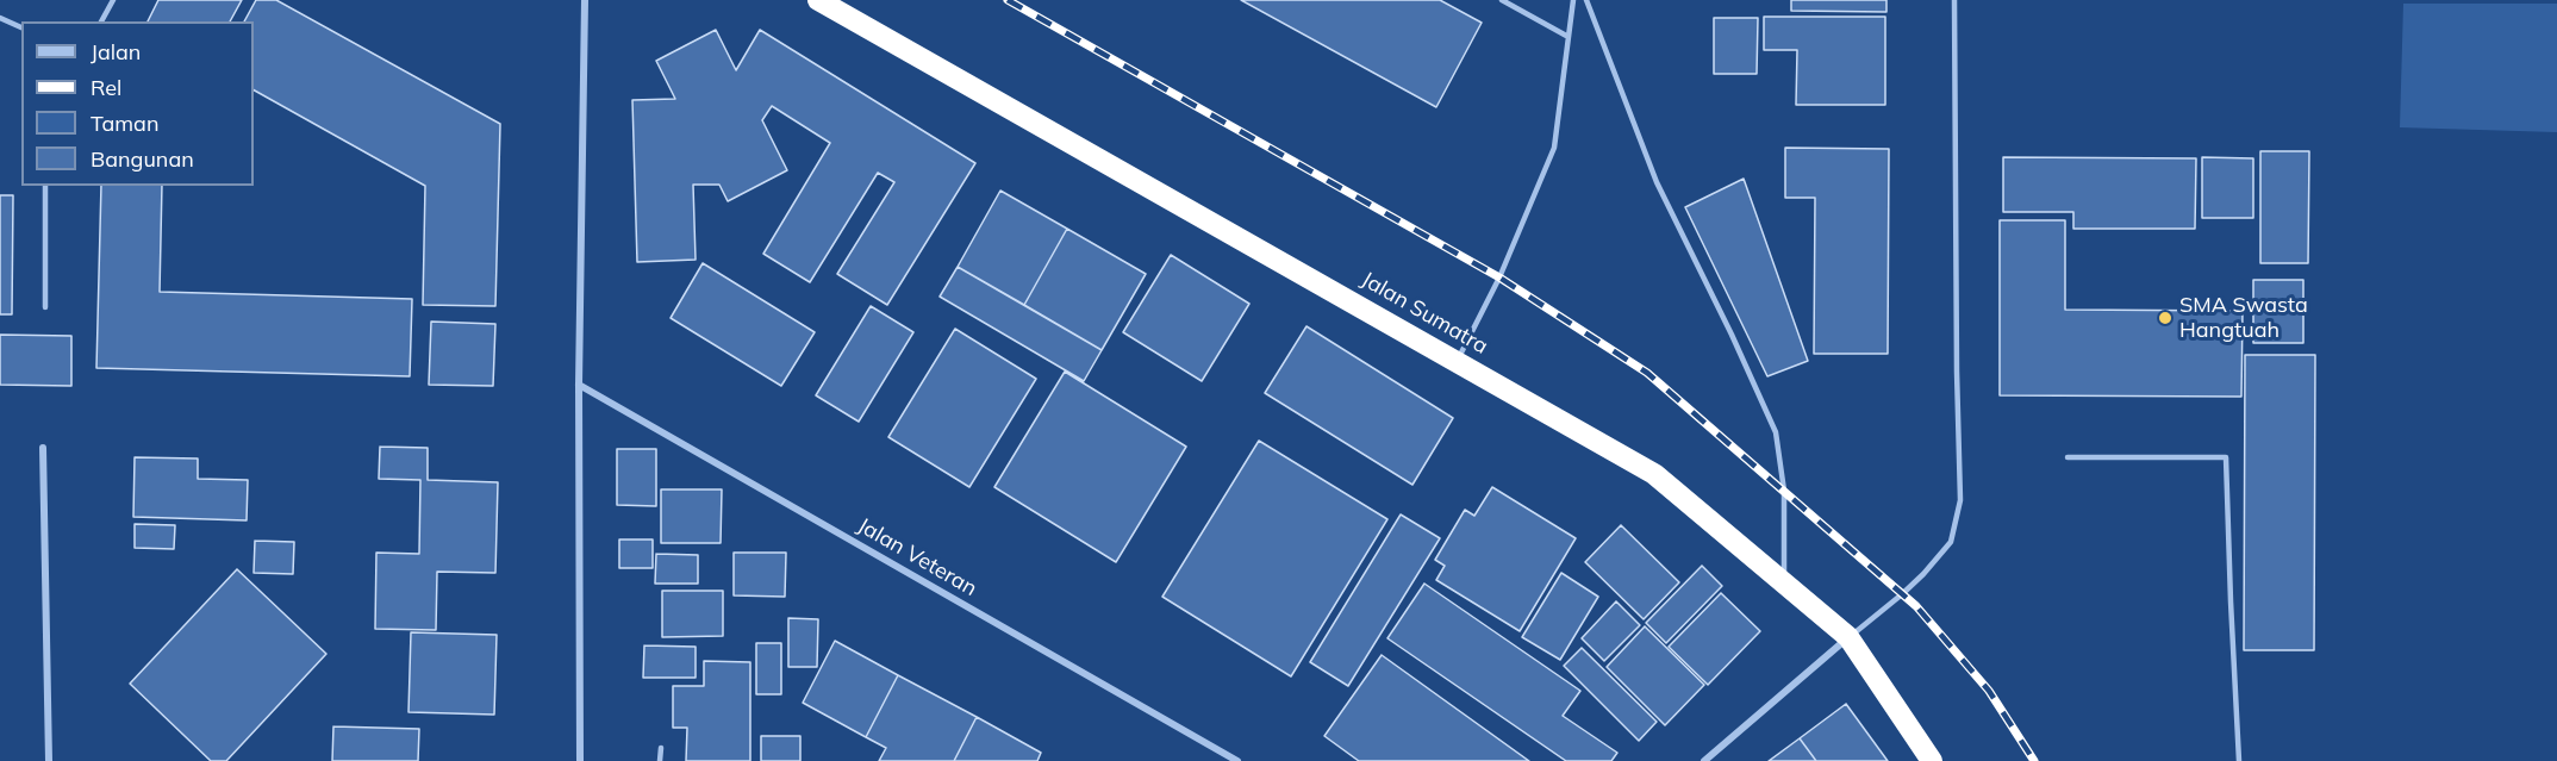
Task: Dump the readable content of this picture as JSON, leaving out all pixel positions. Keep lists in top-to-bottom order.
{
  "streets": {
    "highway": ["Jalan Sumatra"],
    "street": ["Jalan Veteran"]
  },
  "places": ["SMA Swasta Hangtuah"],
  "legend": [
    "Jalan",
    "Rel",
    "Taman",
    "Bangunan"
  ]
}
